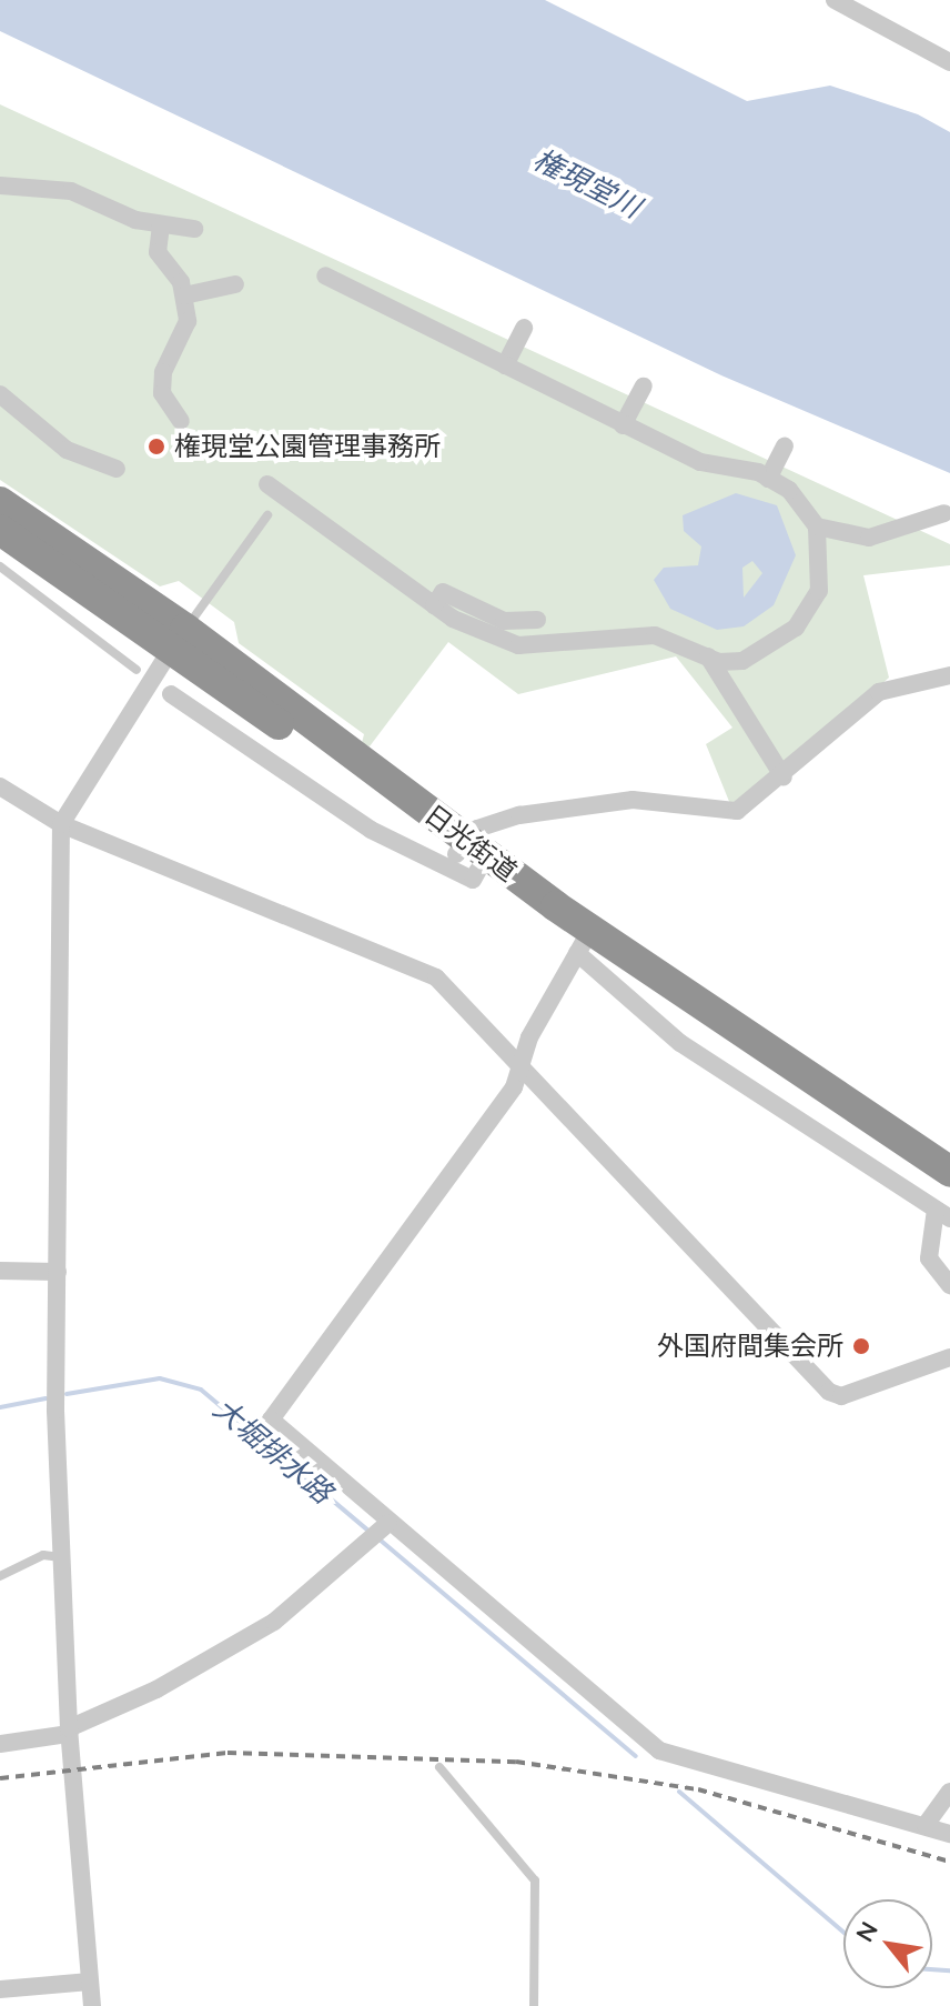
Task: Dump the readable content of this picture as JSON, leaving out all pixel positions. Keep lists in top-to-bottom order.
{
  "streets": {
    "highway": ["日光街道"]
  },
  "water": ["権現堂川", "大堀排水路"],
  "places": ["権現堂公園管理事務所", "外国府間集会所"],
  "north": "top left"
}
